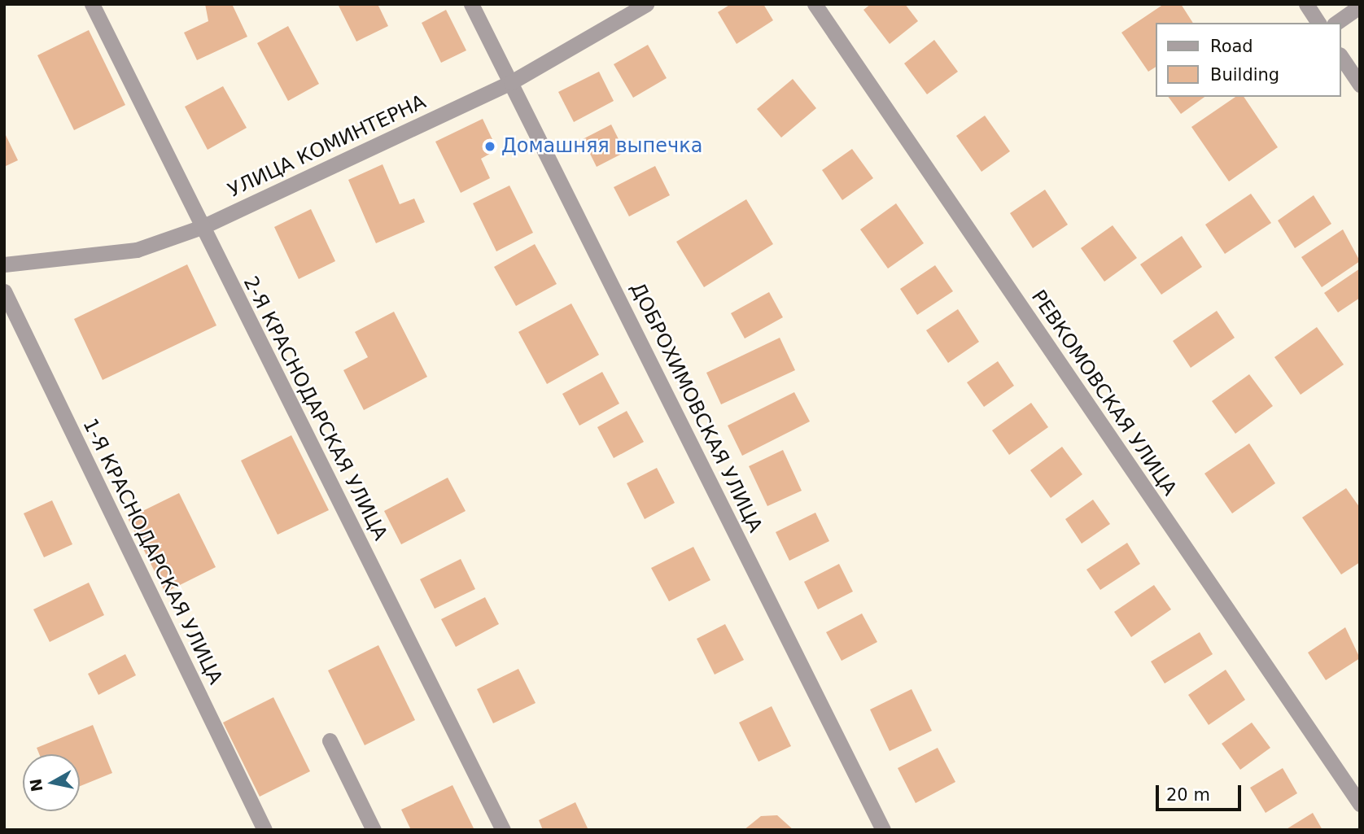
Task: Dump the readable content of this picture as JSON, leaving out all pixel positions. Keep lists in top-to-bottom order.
{
  "streets": {
    "street": [
      "УЛИЦА КОМИНТЕРНА",
      "РЕВКОМОВСКАЯ УЛИЦА",
      "ДОБРОХИМОВСКАЯ УЛИЦА",
      "2-Я КРАСНОДАРСКАЯ УЛИЦА",
      "1-Я КРАСНОДАРСКАЯ УЛИЦА"
    ]
  },
  "crossings": [
    ["УЛИЦА КОМИНТЕРНА", "ДОБРОХИМОВСКАЯ УЛИЦА"],
    ["УЛИЦА КОМИНТЕРНА", "2-Я КРАСНОДАРСКАЯ УЛИЦА"]
  ],
  "places": ["Домашняя выпечка"],
  "legend": ["Road", "Building"],
  "scale_bar": "20 m",
  "north": "left"
}
